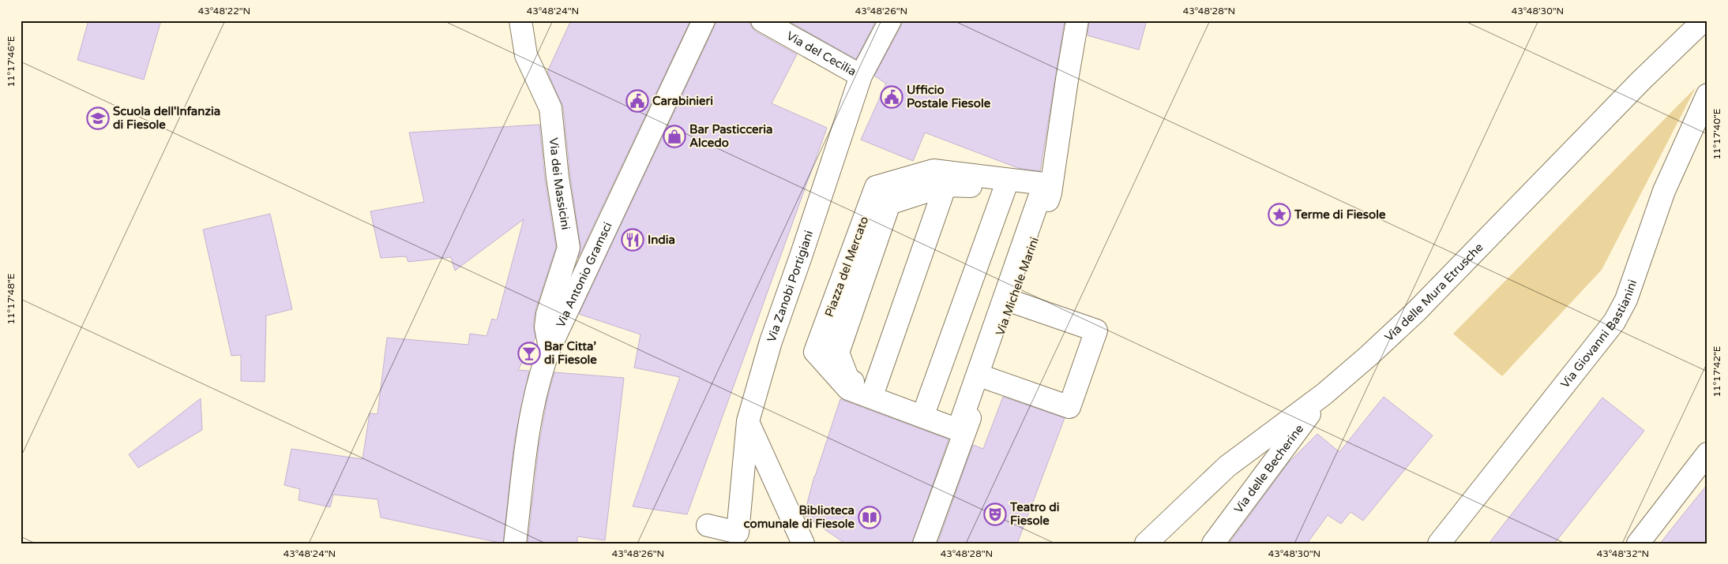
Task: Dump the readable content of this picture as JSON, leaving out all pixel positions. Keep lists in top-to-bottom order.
{
  "streets": {
    "street": [
      "Via del Cecilia",
      "Via dei Massicini",
      "Piazza del Mercato",
      "Via Antonio Gramsci",
      "Via Zanobi Portigiani",
      "Via Michele Marini",
      "Via delle Mura Etrusche",
      "Via Giovanni Bastianini",
      "Via delle Becherine"
    ]
  },
  "crossings": [
    ["Via del Cecilia", "Via Zanobi Portigiani"],
    ["Via dei Massicini", "Via Antonio Gramsci"],
    ["Piazza del Mercato", "Via Michele Marini"],
    ["Via delle Mura Etrusche", "Via delle Becherine"]
  ],
  "places": {
    "public building": ["Ufficio Postale Fiesole", "Carabinieri"],
    "school or university": ["Scuola dell'Infanzia di Fiesole"],
    "shop": ["Bar Pasticceria Alcedo"],
    "place": ["Terme di Fiesole"],
    "restaurant": ["India"],
    "bar": ["Bar Citta’ di Fiesole"],
    "theatre": ["Teatro di Fiesole"],
    "library": ["Biblioteca comunale di Fiesole"]
  },
  "coordinates": [
    "43°48'22\"N",
    "43°48'24\"N",
    "43°48'26\"N",
    "43°48'28\"N",
    "43°48'30\"N",
    "11°17'46\"E",
    "11°17'40\"E",
    "11°17'48\"E",
    "11°17'42\"E",
    "43°48'32\"N"
  ]
}
